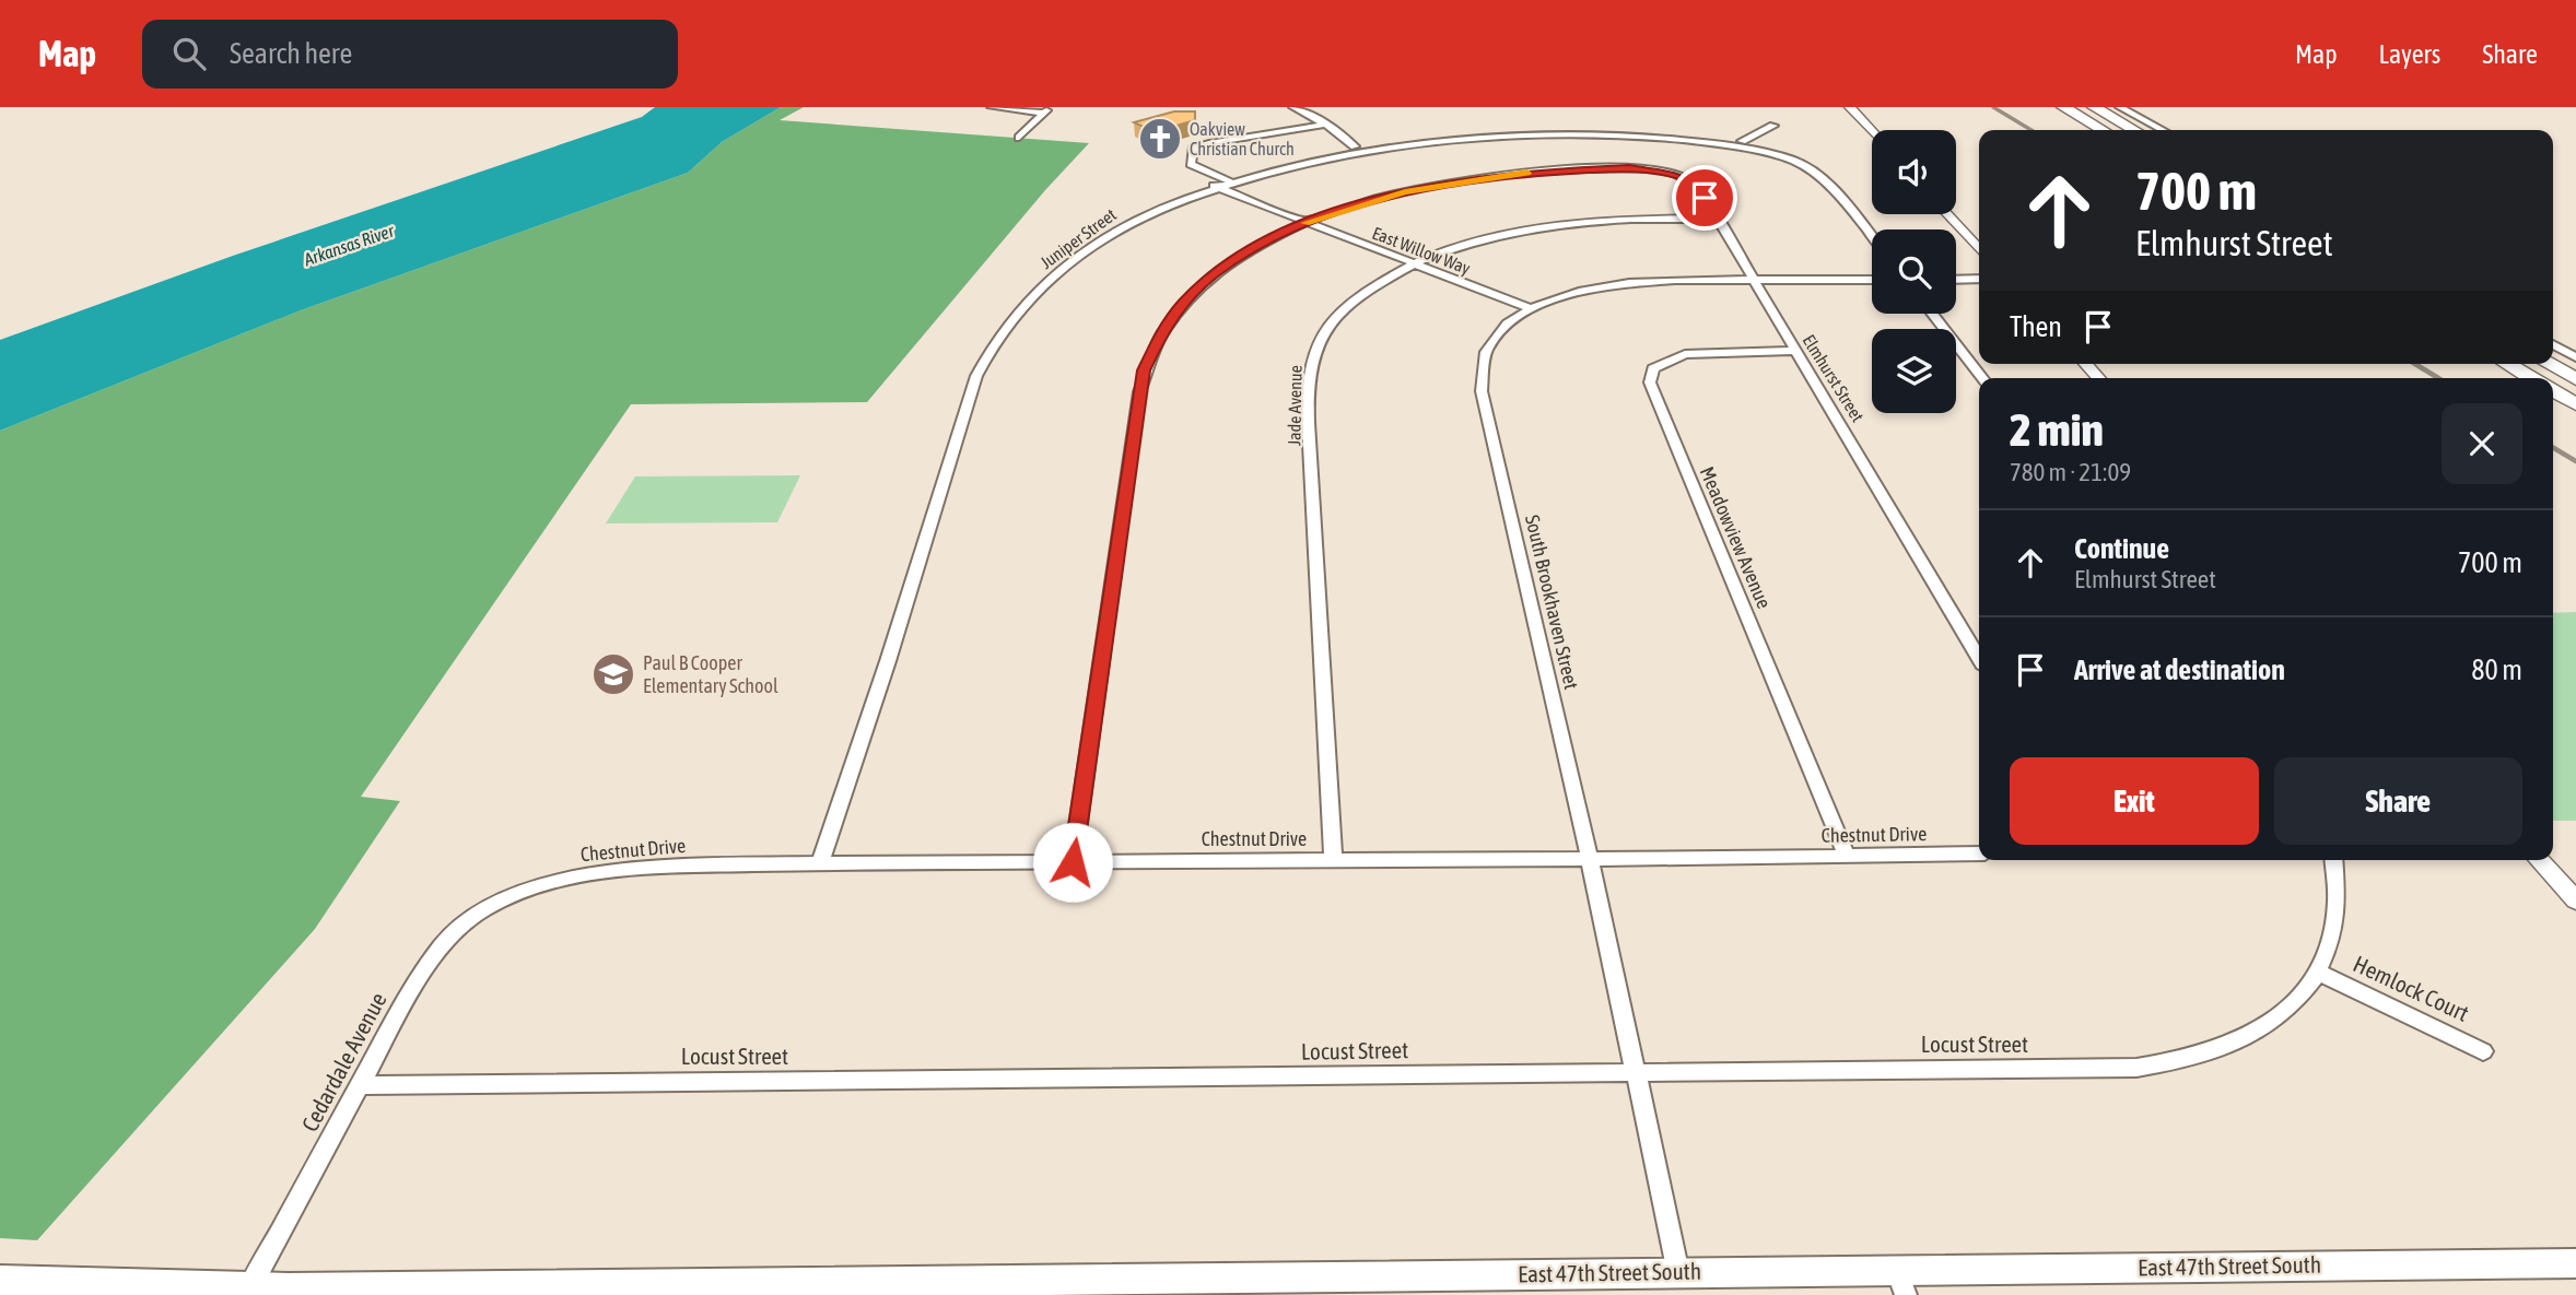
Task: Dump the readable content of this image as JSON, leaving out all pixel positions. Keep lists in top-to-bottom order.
{
  "streets": {
    "main road": ["East 47th Street South"],
    "street": [
      "Juniper Street",
      "East Willow Way",
      "Elmhurst Street",
      "Jade Avenue",
      "Meadowview Avenue",
      "South Brookhaven Street",
      "Chestnut Drive",
      "Hemlock Court",
      "Locust Street",
      "Cedardale Avenue"
    ]
  },
  "crossings": [
    ["Juniper Street", "East Willow Way"],
    ["Juniper Street", "Chestnut Drive"],
    ["East Willow Way", "Elmhurst Street"],
    ["East Willow Way", "Jade Avenue"],
    ["East Willow Way", "South Brookhaven Street"],
    ["Elmhurst Street", "Jade Avenue"],
    ["Elmhurst Street", "Meadowview Avenue"],
    ["Elmhurst Street", "South Brookhaven Street"],
    ["Jade Avenue", "Chestnut Drive"],
    ["Meadowview Avenue", "Chestnut Drive"],
    ["South Brookhaven Street", "Chestnut Drive"],
    ["South Brookhaven Street", "Locust Street"],
    ["South Brookhaven Street", "East 47th Street South"],
    ["Chestnut Drive", "Cedardale Avenue"],
    ["Hemlock Court", "Locust Street"],
    ["Locust Street", "Cedardale Avenue"],
    ["Cedardale Avenue", "East 47th Street South"]
  ],
  "water": ["Arkansas River"],
  "places": {
    "church": ["Oakview Christian Church"],
    "school or university": ["Paul B Cooper Elementary School"]
  },
  "page": {
    "header": "Map",
    "search": "Search here",
    "nav": ["Map", "Layers", "Share"],
    "turn": ["700 m", "Elmhurst Street"],
    "then": "Then",
    "heading": ["2 min", "780 m · 21:09"],
    "list": [
      {
        "name": "Continue",
        "note": "Elmhurst Street",
        "value": "700 m"
      },
      {
        "name": "Arrive at destination",
        "value": "80 m"
      }
    ],
    "buttons": ["Exit", "Share"]
  }
}
